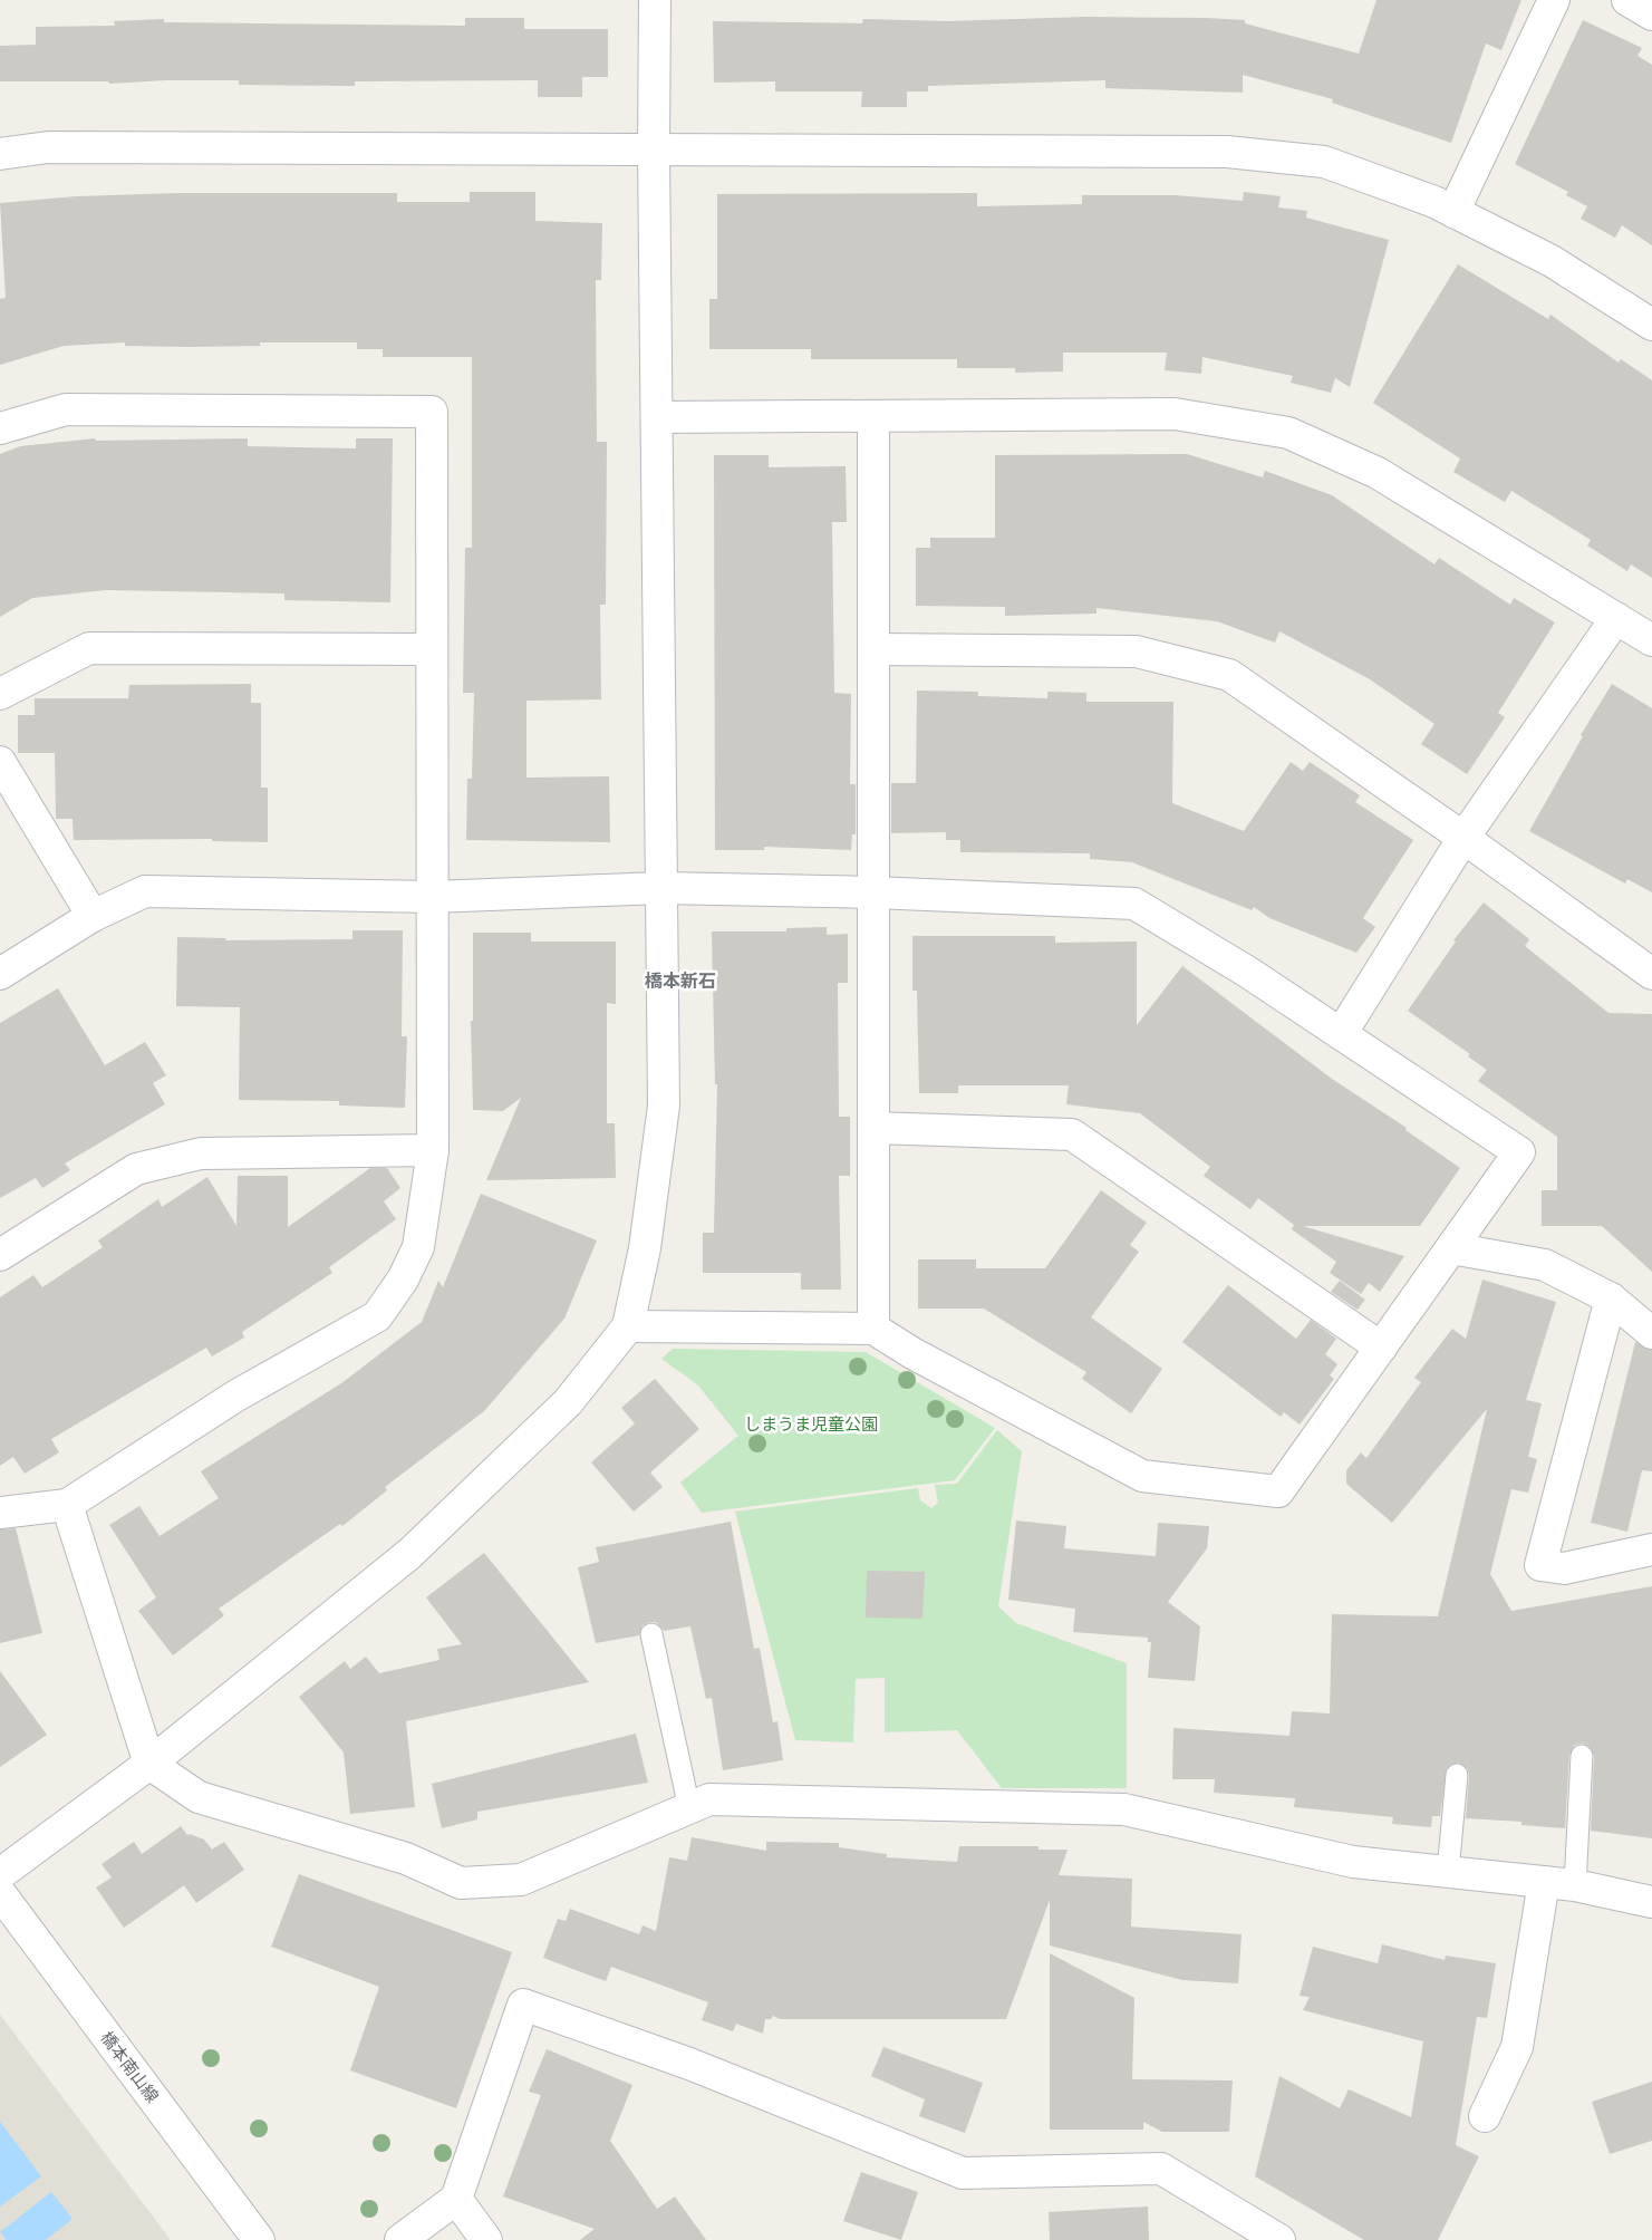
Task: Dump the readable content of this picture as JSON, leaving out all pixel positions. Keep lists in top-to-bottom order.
{
  "streets": {
    "street": ["橋本南山線"]
  },
  "districts": ["橋本新石"],
  "parks": ["しまうま児童公園"]
}
